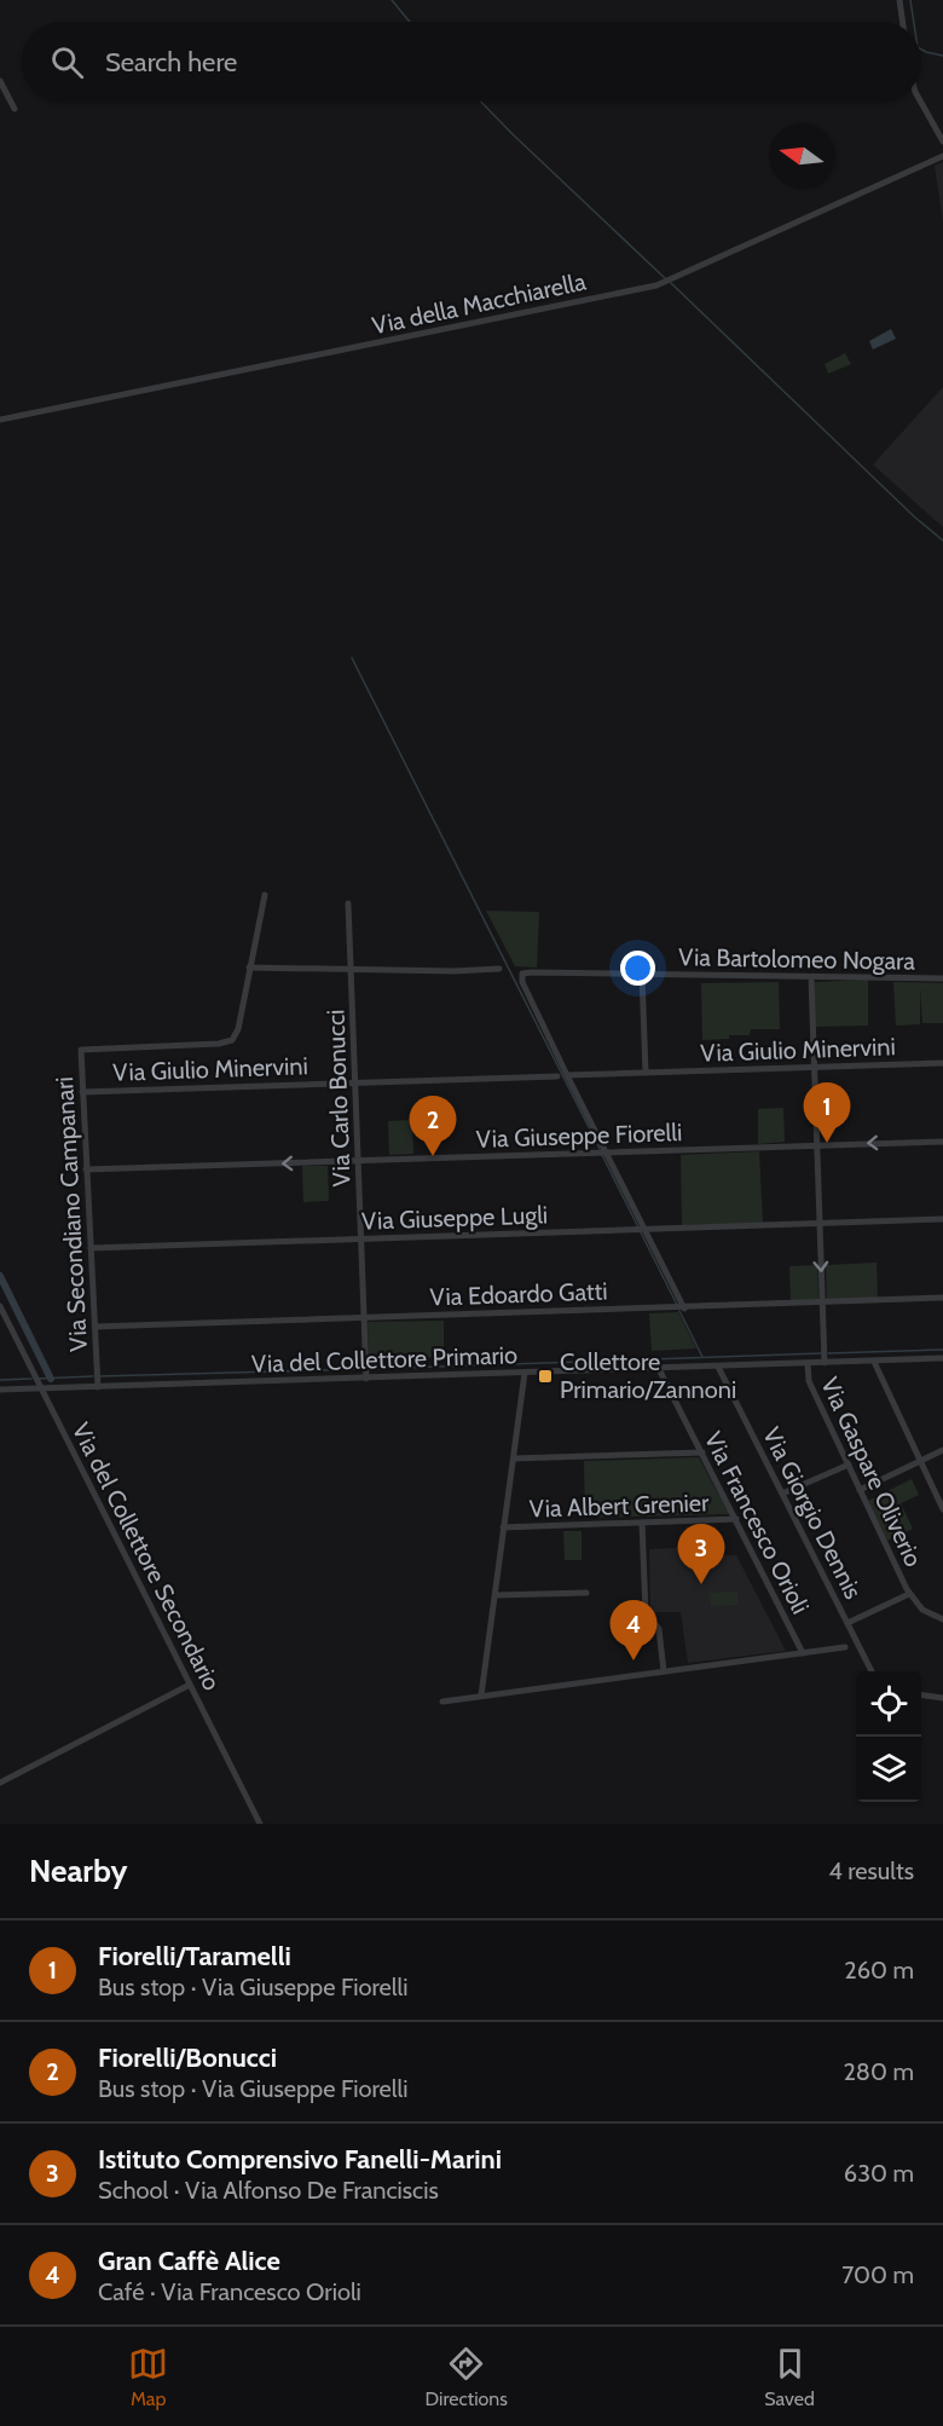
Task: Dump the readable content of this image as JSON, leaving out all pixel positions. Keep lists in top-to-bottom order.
{
  "streets": {
    "street": [
      "Via della Macchiarella",
      "Via Bartolomeo Nogara",
      "Via Giulio Minervini",
      "Via Carlo Bonucci",
      "Via Giuseppe Fiorelli",
      "Via Secondiano Campanari",
      "Via Giuseppe Lugli",
      "Via Edoardo Gatti",
      "Via del Collettore Primario",
      "Via Gaspare Oliverio",
      "Via Albert Grenier",
      "Via Giorgio Dennis",
      "Via Francesco Orioli",
      "Via del Collettore Secondario"
    ]
  },
  "crossings": [
    ["Via Bartolomeo Nogara", "Via Giulio Minervini"],
    ["Via Giulio Minervini", "Via Carlo Bonucci"],
    ["Via Giulio Minervini", "Via Secondiano Campanari"],
    ["Via Carlo Bonucci", "Via Giuseppe Fiorelli"],
    ["Via Carlo Bonucci", "Via Giuseppe Lugli"],
    ["Via Carlo Bonucci", "Via Edoardo Gatti"],
    ["Via Carlo Bonucci", "Via del Collettore Primario"],
    ["Via Giuseppe Fiorelli", "Via Secondiano Campanari"],
    ["Via Secondiano Campanari", "Via Giuseppe Lugli"],
    ["Via Secondiano Campanari", "Via Edoardo Gatti"],
    ["Via Secondiano Campanari", "Via del Collettore Primario"],
    ["Via del Collettore Primario", "Via Gaspare Oliverio"],
    ["Via del Collettore Primario", "Via Giorgio Dennis"],
    ["Via del Collettore Primario", "Via Francesco Orioli"],
    ["Via del Collettore Primario", "Via del Collettore Secondario"],
    ["Via Albert Grenier", "Via Francesco Orioli"]
  ],
  "one_way": ["Via Giuseppe Fiorelli"],
  "places": {
    "transit": ["Collettore Primario/Zannoni"]
  },
  "north": "left",
  "page": {
    "search": "Search here",
    "pins": [
      "1",
      "2",
      "3",
      "4"
    ],
    "heading": ["Nearby", "4 results"],
    "list": [
      {
        "mark": "1",
        "name": "Fiorelli/Taramelli",
        "note": "Bus stop · Via Giuseppe Fiorelli",
        "value": "260 m"
      },
      {
        "mark": "2",
        "name": "Fiorelli/Bonucci",
        "note": "Bus stop · Via Giuseppe Fiorelli",
        "value": "280 m"
      },
      {
        "mark": "3",
        "name": "Istituto Comprensivo Fanelli-Marini",
        "note": "School · Via Alfonso De Franciscis",
        "value": "630 m"
      },
      {
        "mark": "4",
        "name": "Gran Caffè Alice",
        "note": "Café · Via Francesco Orioli",
        "value": "700 m"
      }
    ],
    "nav": ["Map", "Directions", "Saved"]
  }
}
